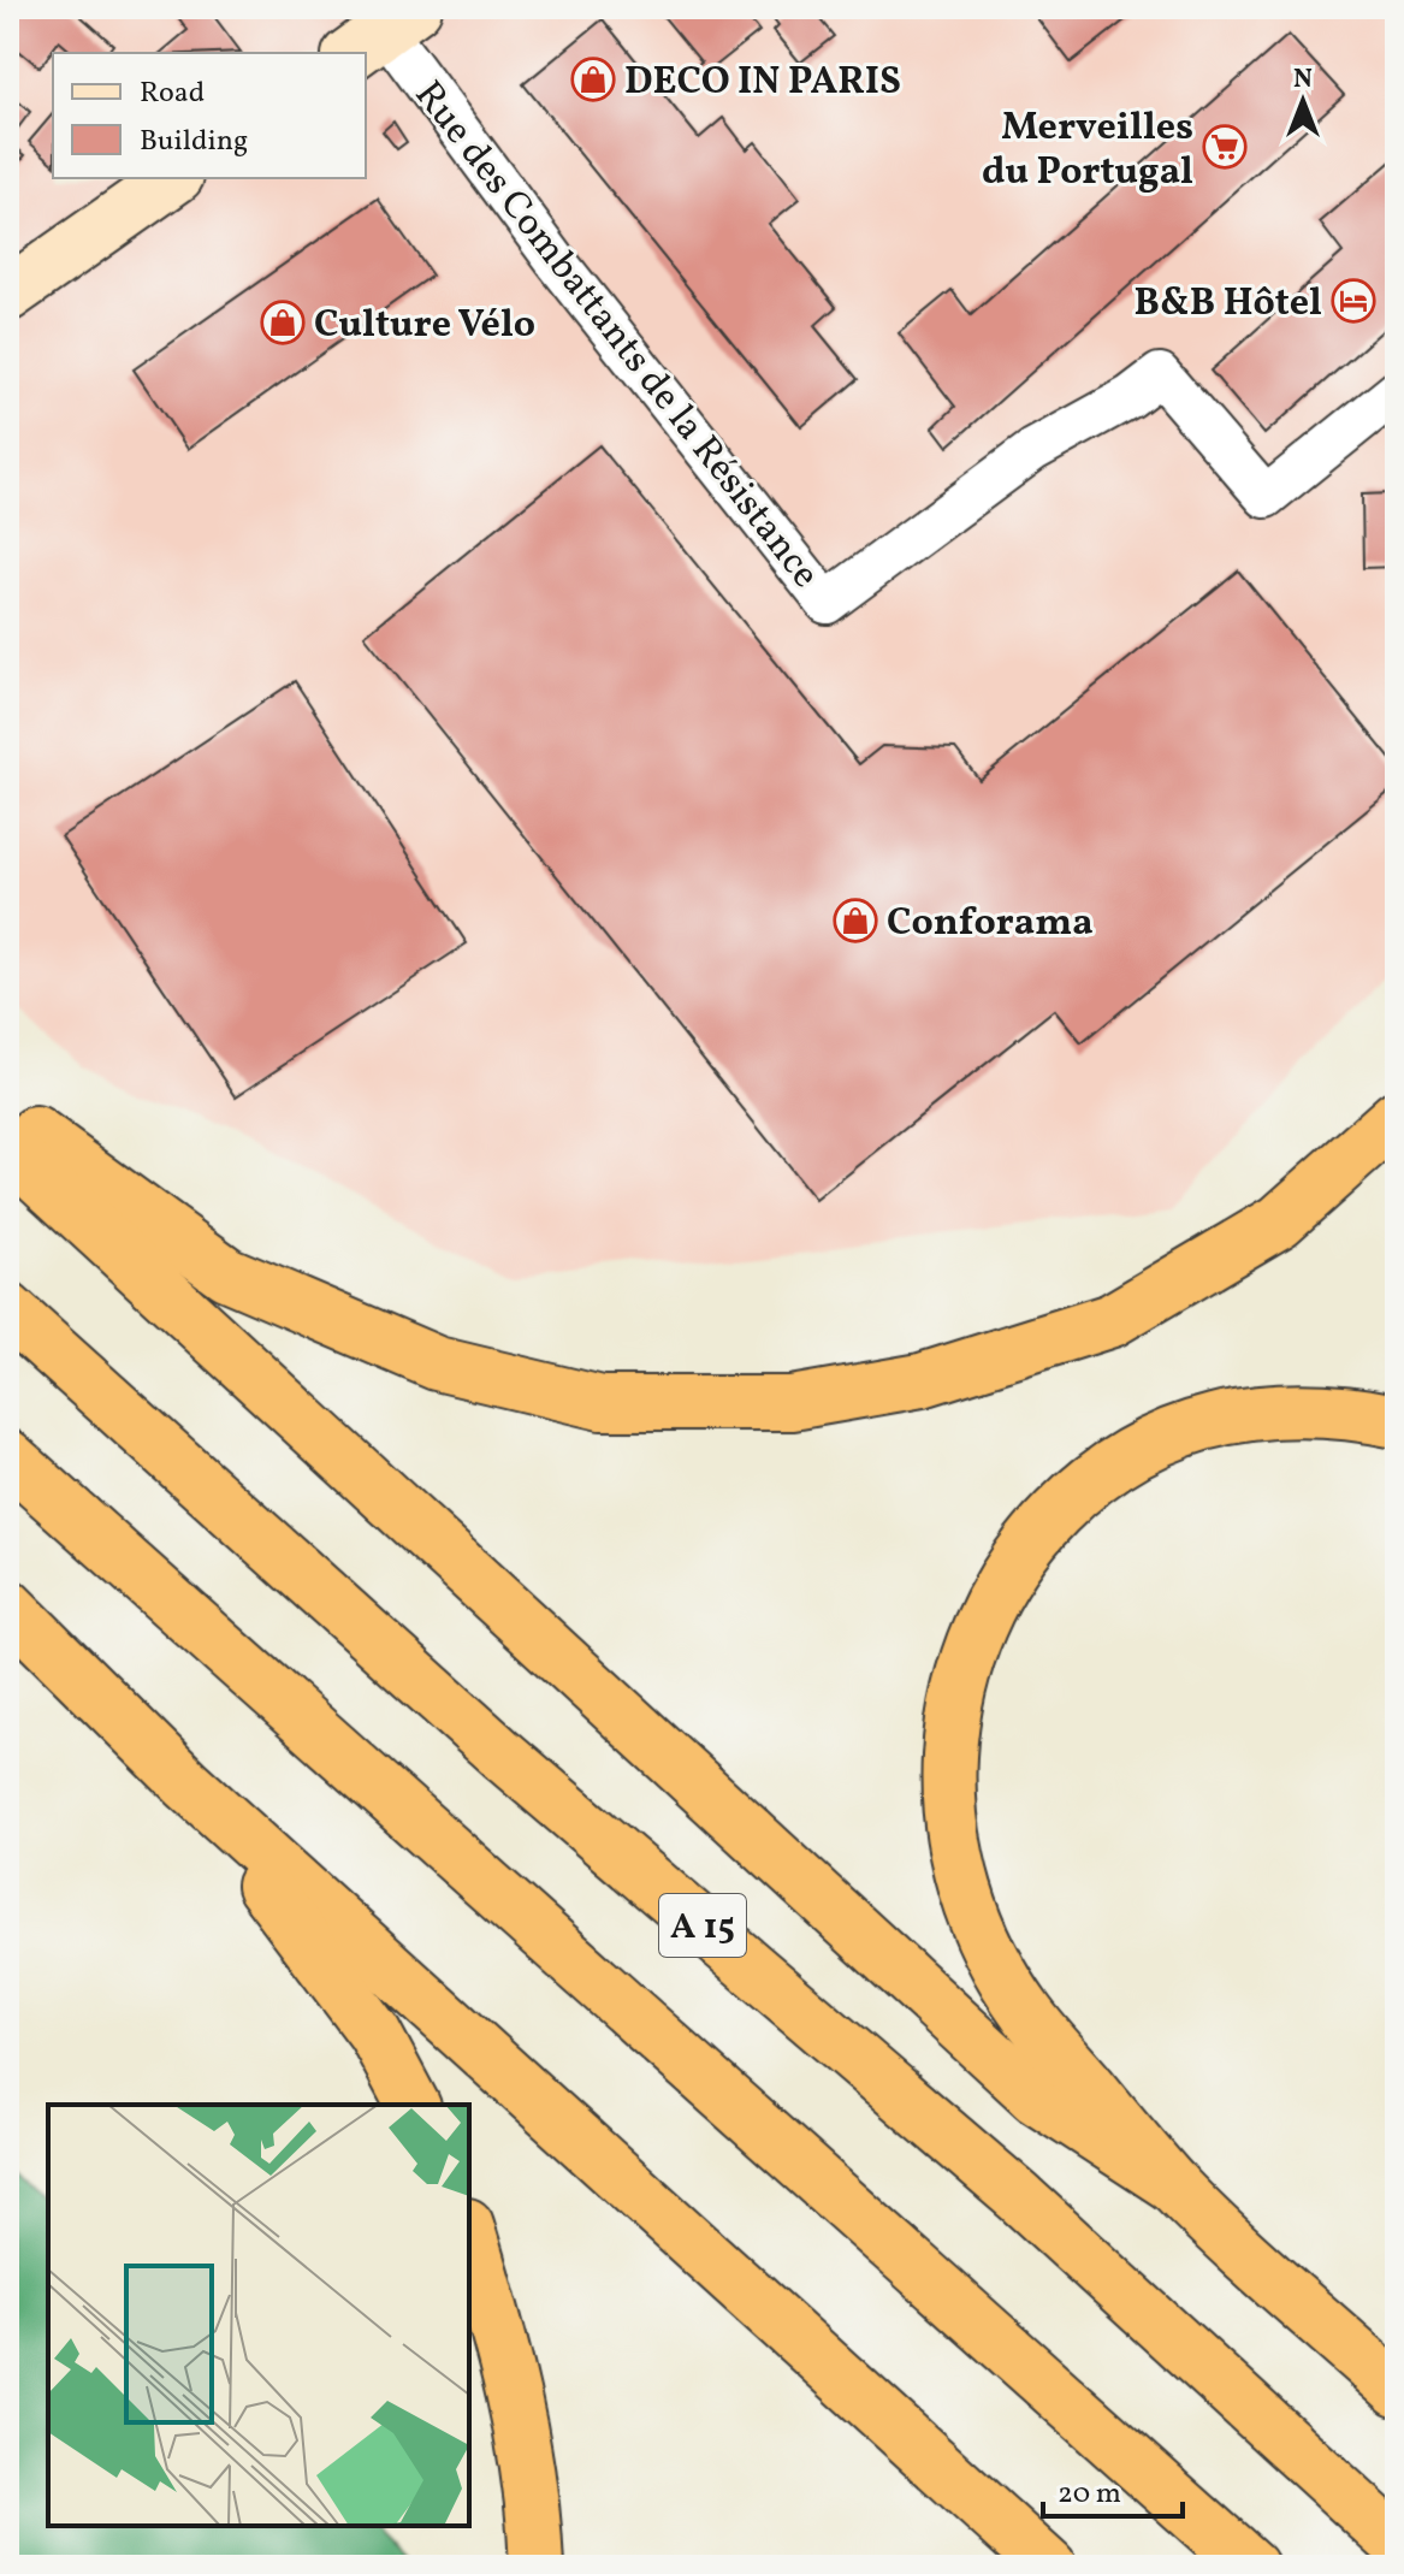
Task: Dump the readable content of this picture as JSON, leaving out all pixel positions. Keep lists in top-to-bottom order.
{
  "streets": {
    "highway": ["A 15"],
    "street": ["Rue des Combattants de la Résistance"]
  },
  "places": {
    "shop": ["DECO IN PARIS", "Culture Vélo", "Conforama"],
    "supermarket": ["Merveilles du Portugal"],
    "hotel": ["B&B Hôtel"]
  },
  "legend": ["Road", "Building"],
  "scale_bar": "20 m",
  "north": "top"
}
